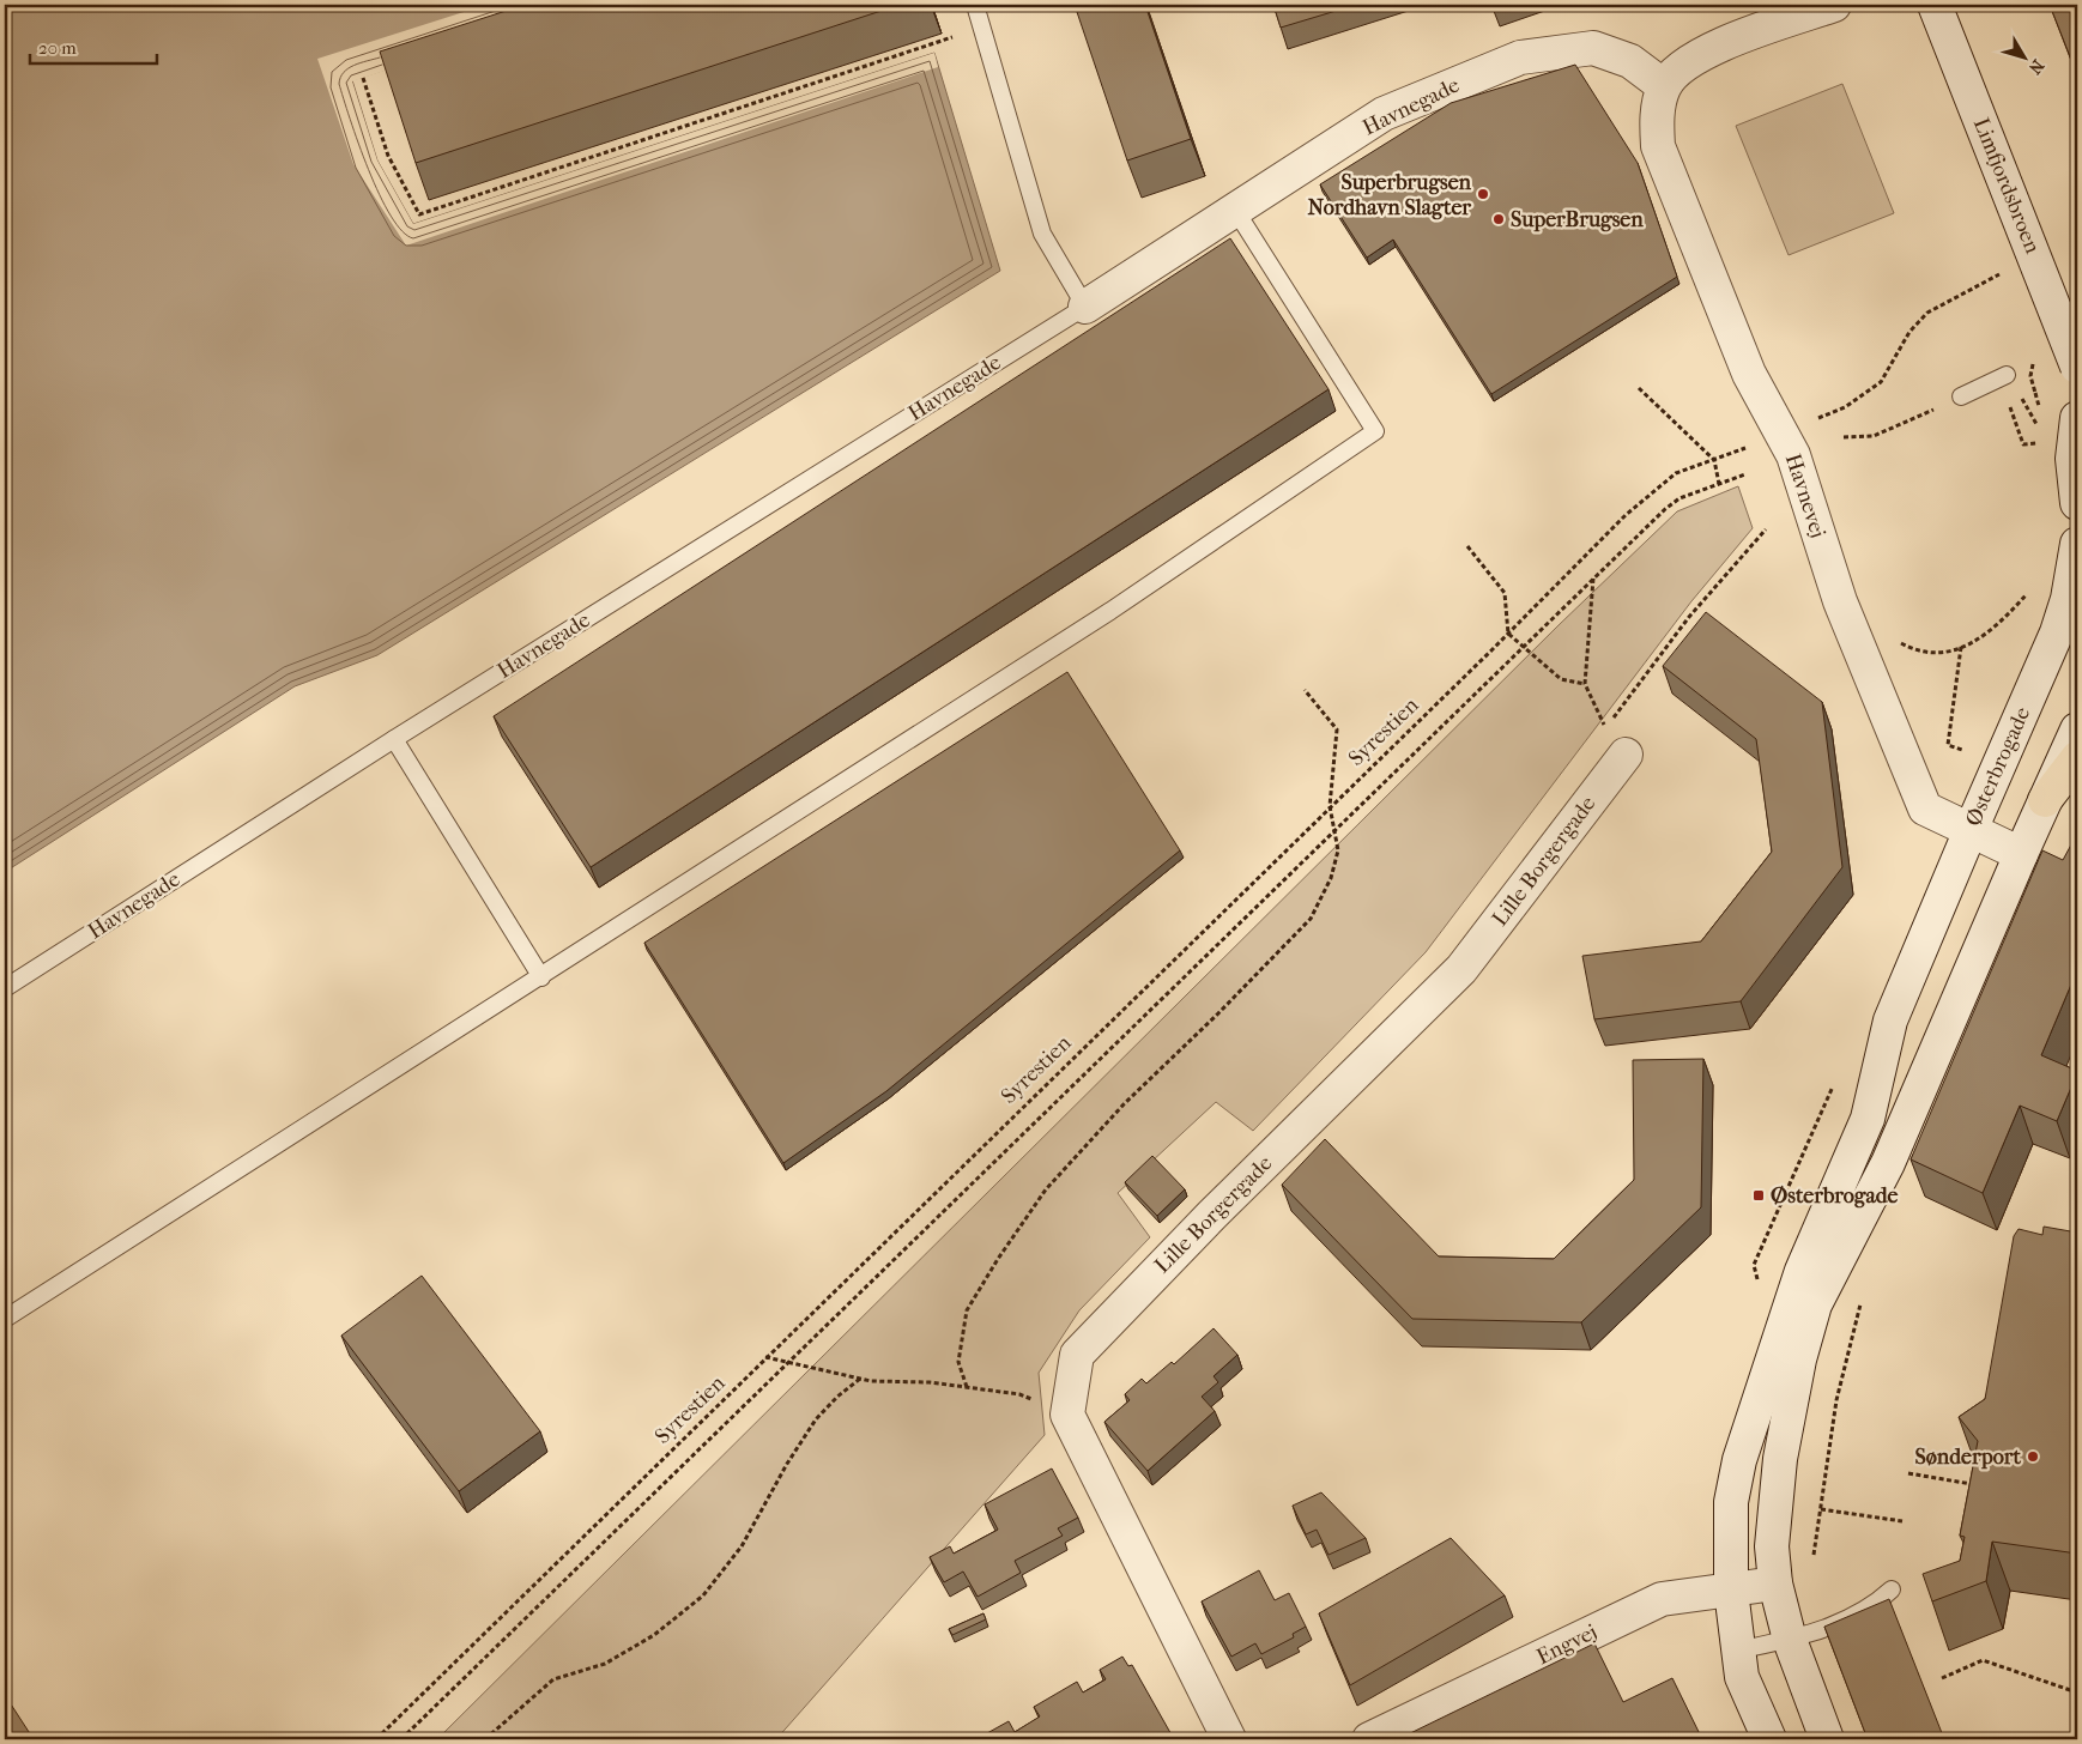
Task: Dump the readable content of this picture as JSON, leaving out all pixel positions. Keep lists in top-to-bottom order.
{
  "streets": {
    "street": [
      "Havnegade",
      "Limfjordsbroen",
      "Havnevej",
      "Østerbrogade",
      "Lille Borgergade",
      "Engvej"
    ],
    "path": ["Syrestien"]
  },
  "crossings": [
    ["Havnegade", "Havnevej"],
    ["Havnevej", "Østerbrogade"],
    ["Østerbrogade", "Engvej"]
  ],
  "places": {
    "other": ["Superbrugsen Nordhavn Slagter", "SuperBrugsen", "Sønderport"],
    "transit": ["Østerbrogade"]
  },
  "scale_bar": "20 m",
  "north": "bottom right"
}
